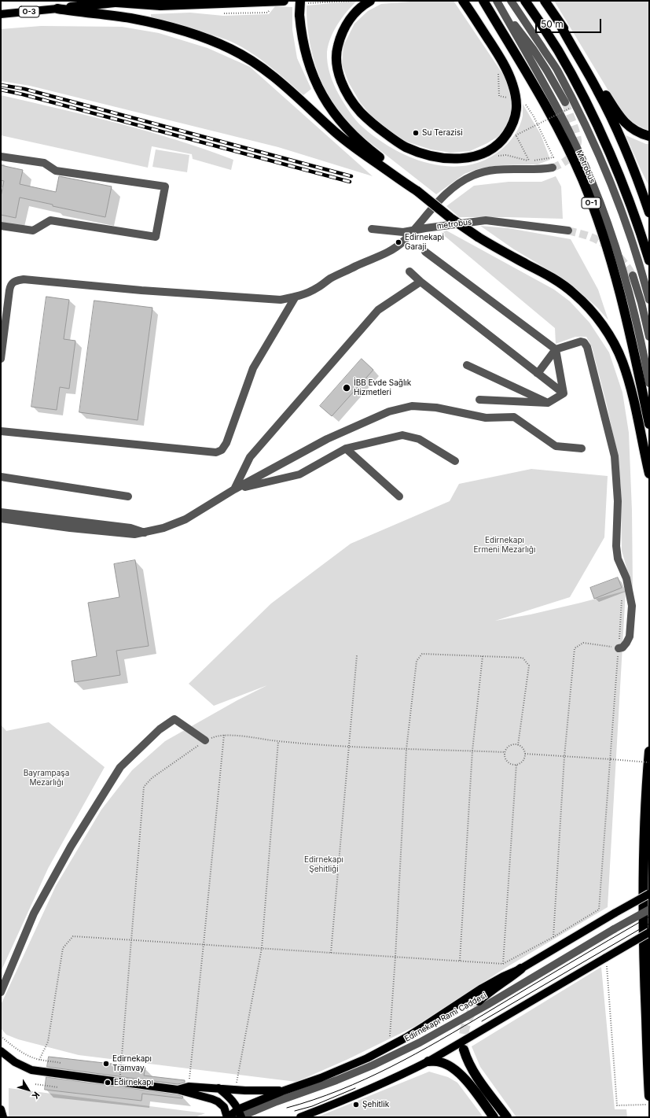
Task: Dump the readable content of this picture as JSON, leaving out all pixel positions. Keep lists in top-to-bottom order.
{
  "streets": {
    "highway": ["O-3", "O-1"],
    "lane": ["Metrobüs", "metrobus", "Edirnekapı Rami Caddesi"]
  },
  "parks": ["Edirnekapı Ermeni Mezarlığı", "Bayrampaşa Mezarlığı", "Edirnekapı Şehitliği"],
  "places": [
    "Su Terazisi",
    "Edirnekapi Garaji",
    "İBB Evde Sağlık Hizmetleri",
    "Edirnekapı Tramvay",
    "Edirnekapı",
    "Şehitlik"
  ],
  "scale_bar": "50 m",
  "north": "bottom right"
}
